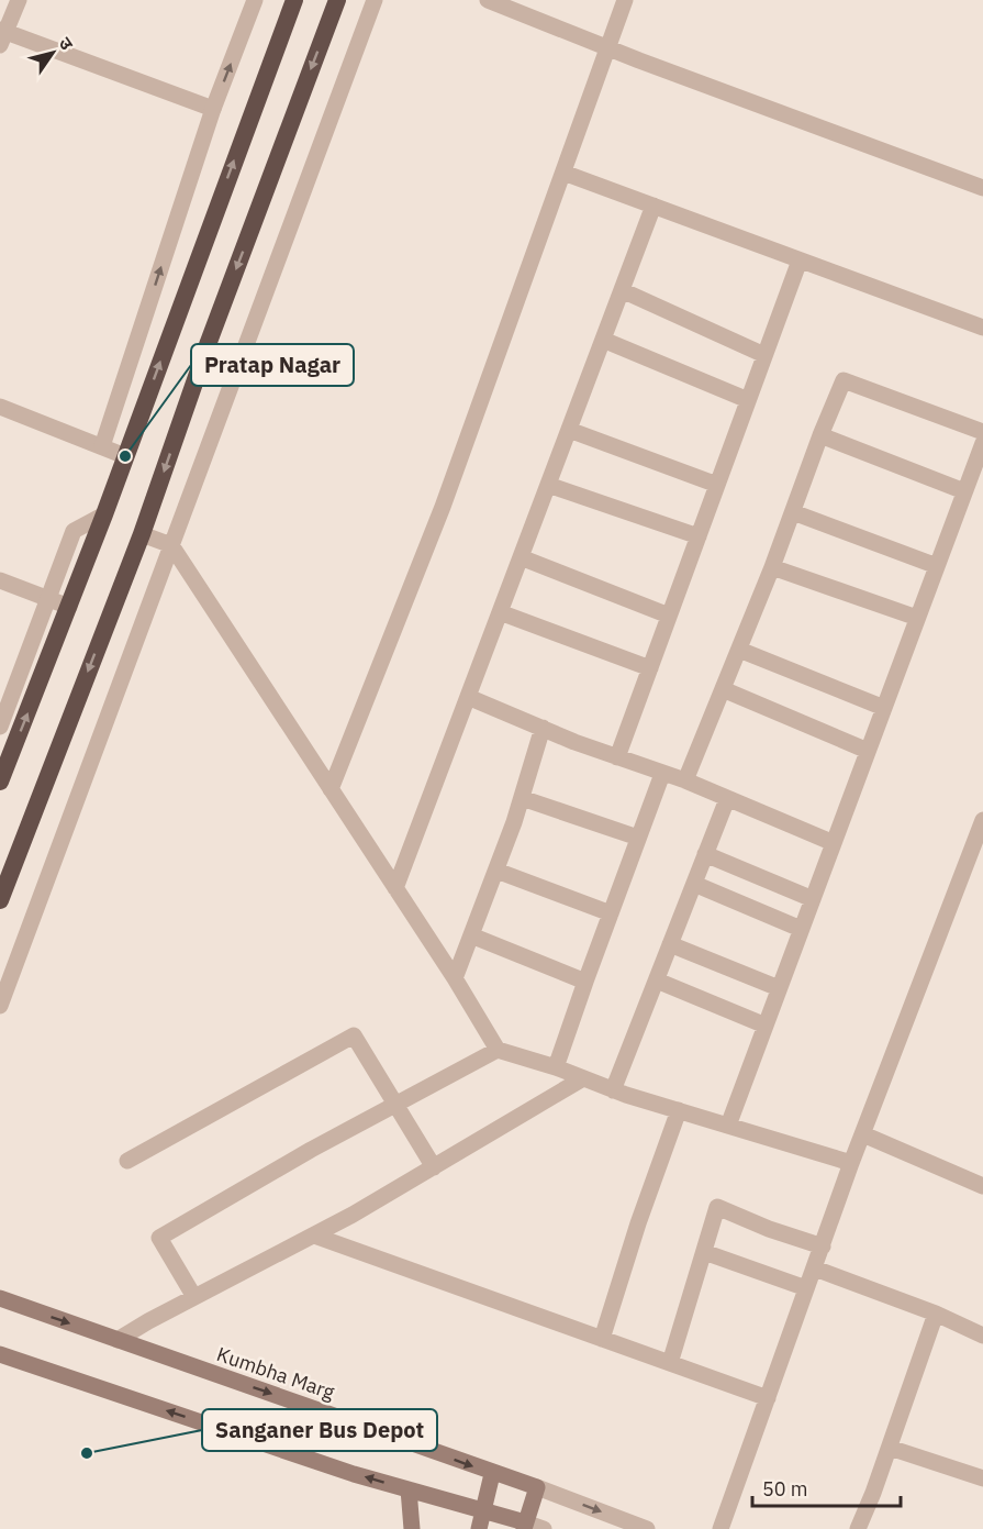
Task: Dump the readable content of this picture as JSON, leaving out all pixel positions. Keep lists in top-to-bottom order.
{
  "streets": {
    "main road": ["Kumbha Marg"]
  },
  "places": ["Pratap Nagar", "Sanganer Bus Depot"],
  "scale_bar": "50 m",
  "north": "top right"
}
